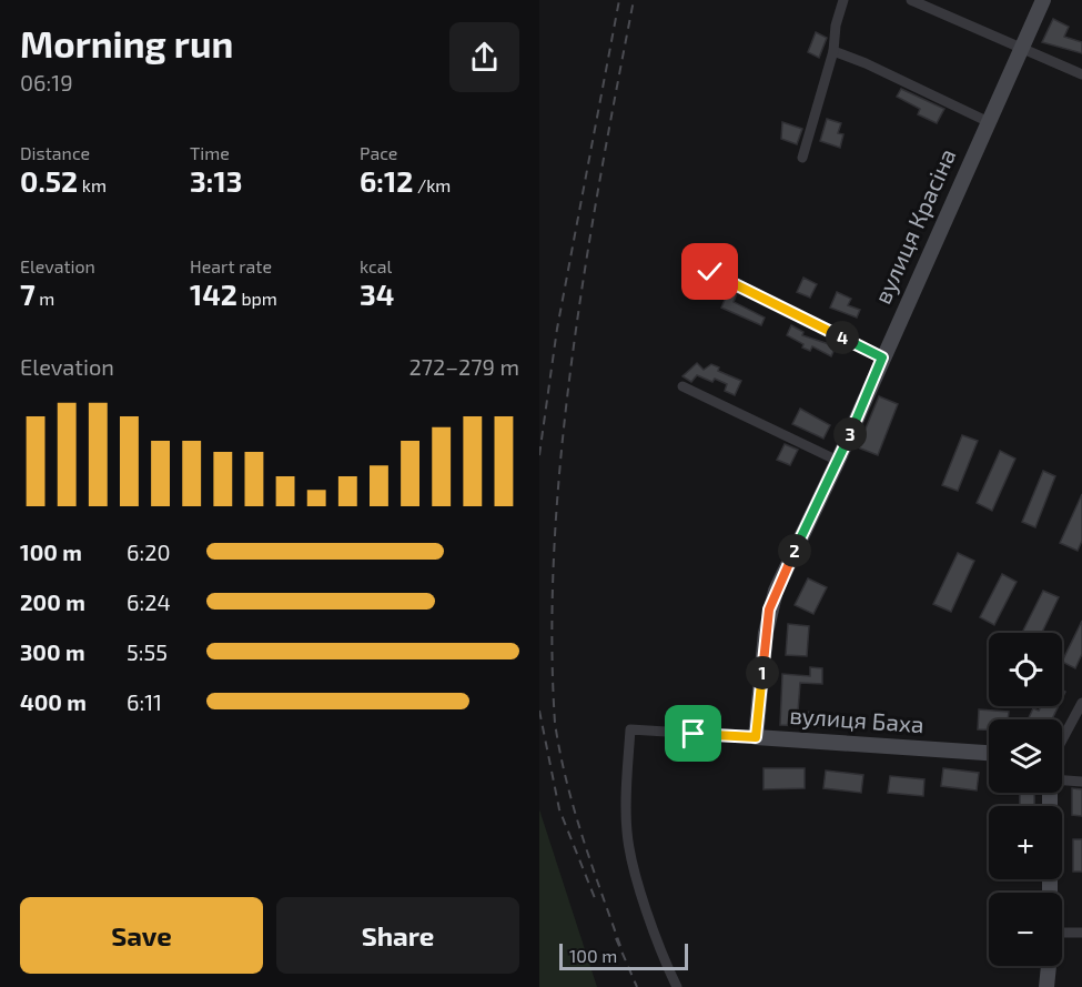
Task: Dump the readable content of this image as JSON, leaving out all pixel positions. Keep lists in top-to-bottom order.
{
  "streets": {
    "street": ["вулиця Красіна", "вулиця Баха"]
  },
  "crossings": [
    ["вулиця Красіна", "вулиця Баха"]
  ],
  "scale_bar": "100 m",
  "page": {
    "heading": ["Morning run", "06:19"],
    "stats": [
      ["Distance", "0.52 km"],
      ["Time", "3:13"],
      ["Pace", "6:12 /km"],
      ["Elevation", "7 m"],
      ["Heart rate", "142 bpm"],
      ["kcal", "34"]
    ],
    "pins": [
      "4",
      "3",
      "2",
      "1"
    ],
    "chart": ["Elevation", "272–279 m"],
    "list": [
      {
        "name": "100 m",
        "note": "6:20"
      },
      {
        "name": "200 m",
        "note": "6:24"
      },
      {
        "name": "300 m",
        "note": "5:55"
      },
      {
        "name": "400 m",
        "note": "6:11"
      }
    ],
    "map_buttons": ["+", "−"],
    "buttons": ["Save", "Share"],
    "scale": "100 m"
  }
}
